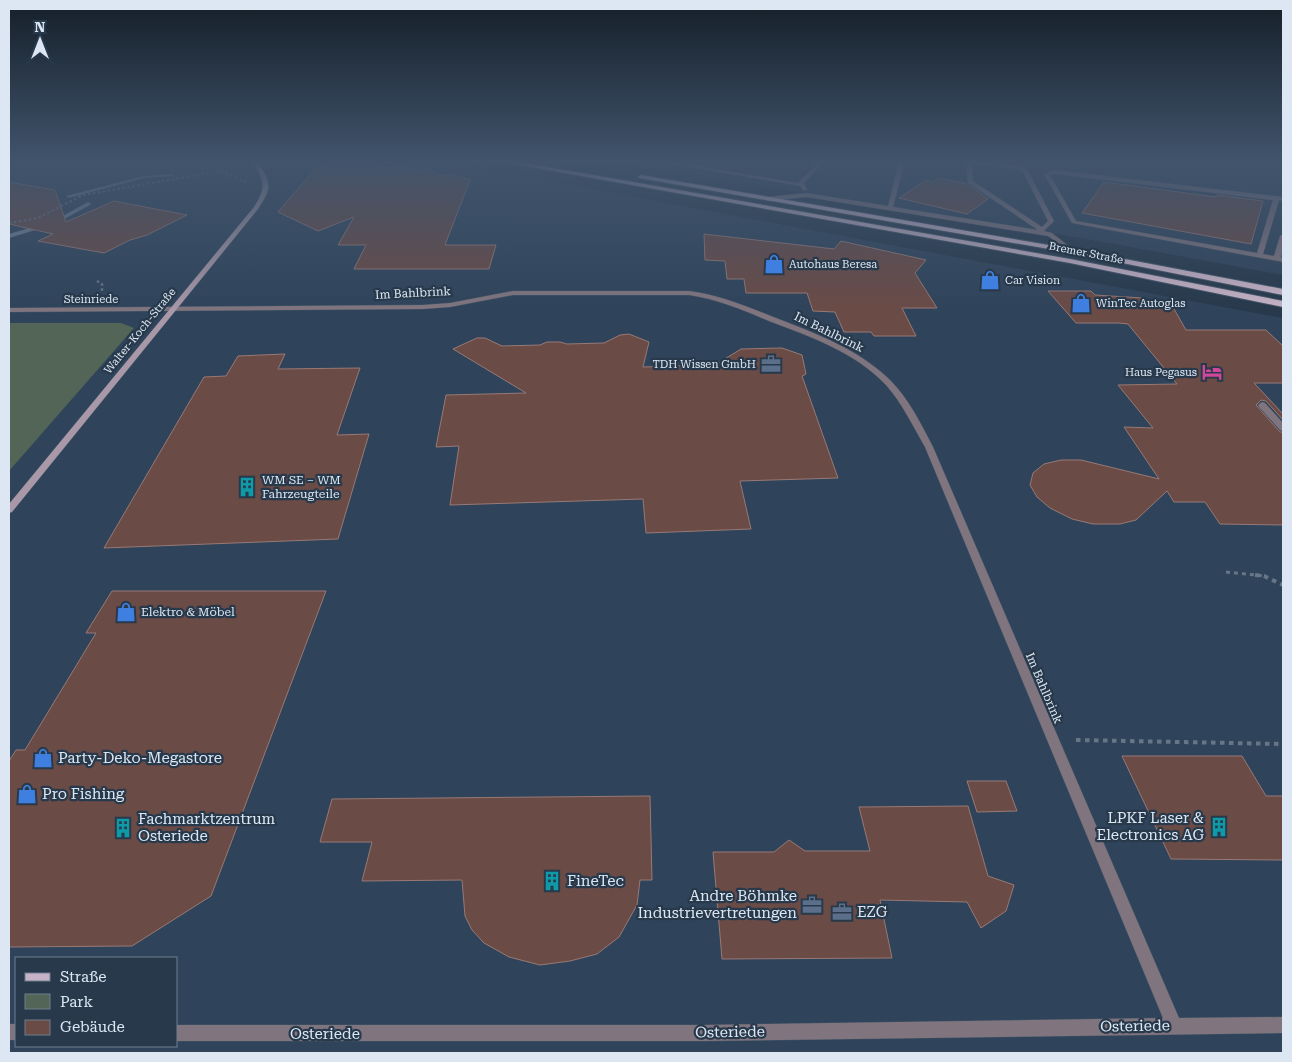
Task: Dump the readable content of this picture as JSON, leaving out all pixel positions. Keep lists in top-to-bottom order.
{
  "streets": {
    "main road": ["Bremer Straße"],
    "street": [
      "Im Bahlbrink",
      "Steinriede",
      "Walter-Koch-Straße",
      "Osteriede"
    ]
  },
  "crossings": [
    ["Im Bahlbrink", "Steinriede"],
    ["Im Bahlbrink", "Walter-Koch-Straße"],
    ["Im Bahlbrink", "Osteriede"],
    ["Steinriede", "Walter-Koch-Straße"]
  ],
  "places": {
    "shop": [
      "Autohaus Beresa",
      "Car Vision",
      "WinTec Autoglas",
      "Elektro & Möbel",
      "Party-Deko-Megastore",
      "Pro Fishing"
    ],
    "office": ["TDH Wissen GmbH", "Andre Böhmke Industrievertretungen", "EZG"],
    "hotel": ["Haus Pegasus"],
    "building": [
      "WM SE – WM Fahrzeugteile",
      "LPKF Laser & Electronics AG",
      "Fachmarktzentrum Osteriede",
      "FineTec"
    ]
  },
  "legend": ["Straße", "Park", "Gebäude"],
  "north": "top"
}
